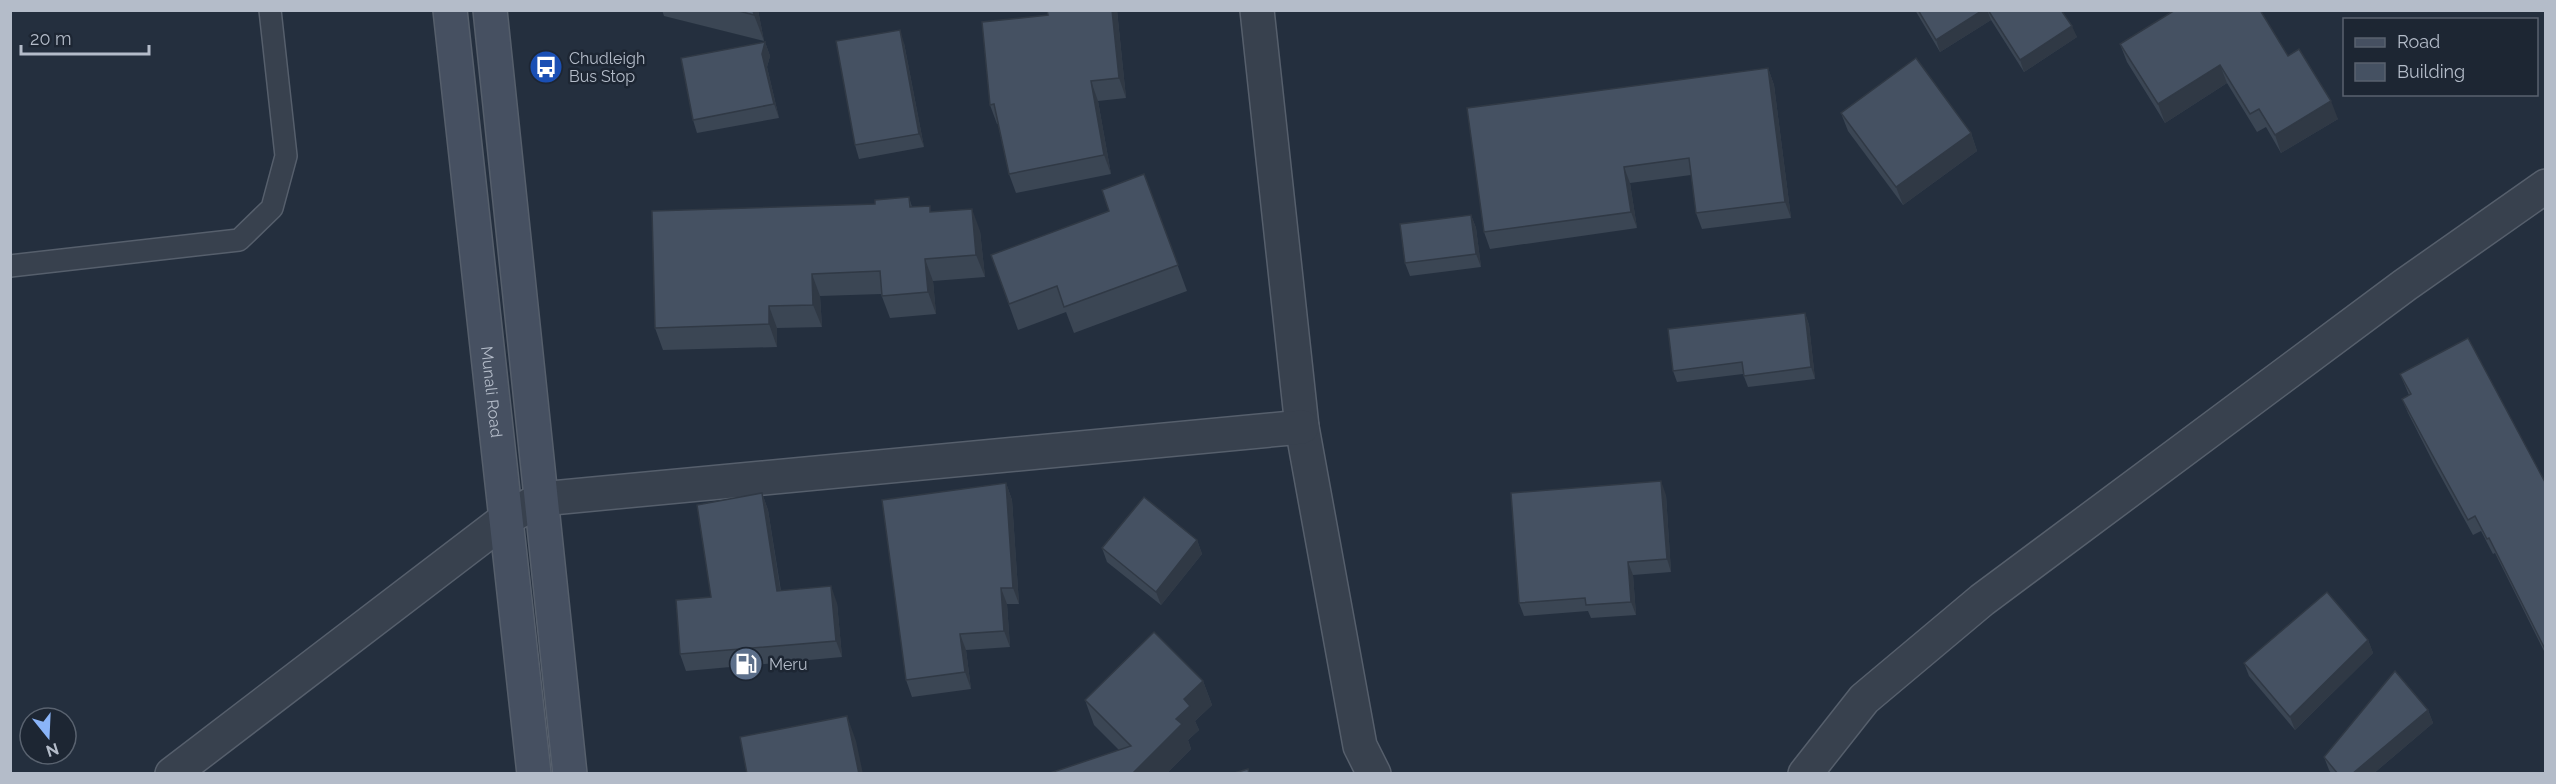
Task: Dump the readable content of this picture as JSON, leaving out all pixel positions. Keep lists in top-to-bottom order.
{
  "streets": {
    "main road": ["Munali Road"]
  },
  "places": {
    "bus stop": ["Chudleigh Bus Stop"],
    "fuel station": ["Meru"]
  },
  "legend": ["Road", "Building"],
  "scale_bar": "20 m",
  "north": "bottom"
}
